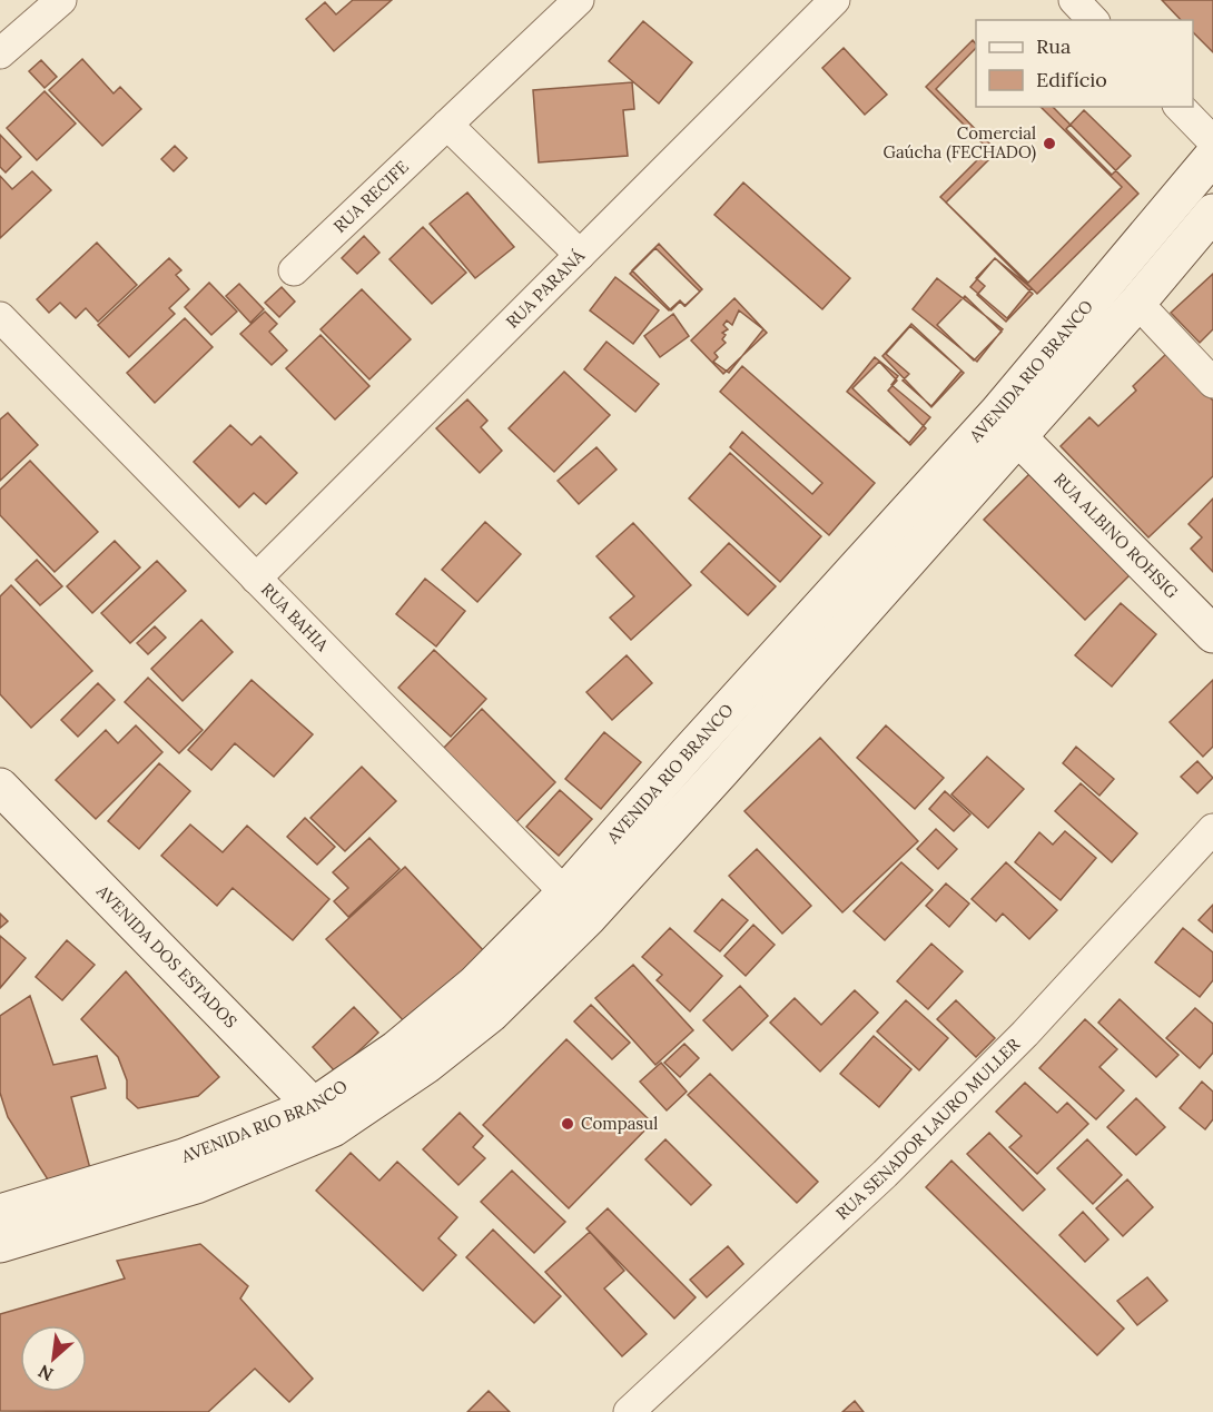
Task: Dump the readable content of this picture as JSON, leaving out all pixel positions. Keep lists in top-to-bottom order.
{
  "streets": {
    "main road": ["AVENIDA RIO BRANCO", "RUA ALBINO ROHSIG", "AVENIDA DOS ESTADOS"],
    "street": [
      "RUA RECIFE",
      "RUA PARANÁ",
      "RUA BAHIA",
      "RUA SENADOR LAURO MULLER"
    ]
  },
  "crossings": [
    ["RUA PARANÁ", "RUA BAHIA"],
    ["AVENIDA RIO BRANCO", "RUA ALBINO ROHSIG"],
    ["AVENIDA RIO BRANCO", "RUA BAHIA"],
    ["AVENIDA RIO BRANCO", "AVENIDA DOS ESTADOS"]
  ],
  "places": ["Comercial Gaúcha (FECHADO)", "Compasul"],
  "legend": ["Rua", "Edifício"],
  "north": "bottom left"
}
